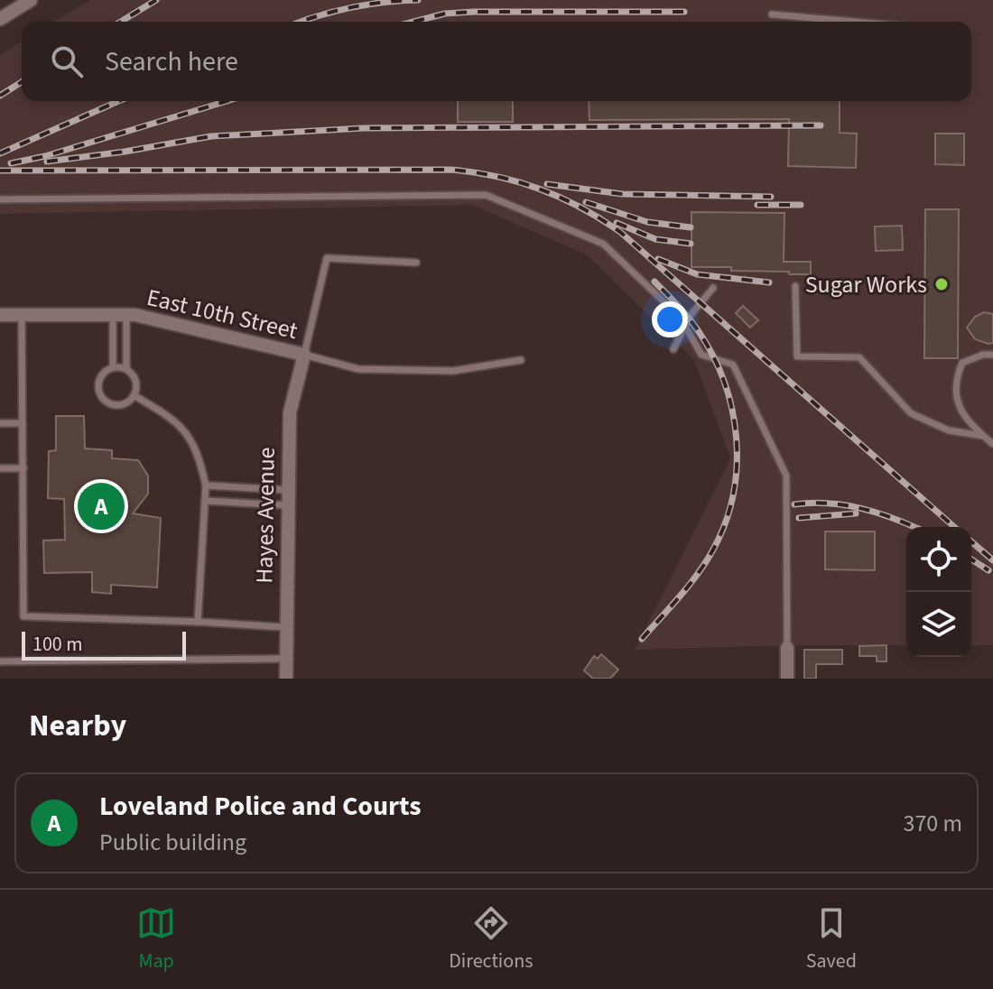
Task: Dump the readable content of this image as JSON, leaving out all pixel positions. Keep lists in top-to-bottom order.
{
  "streets": {
    "street": ["East 10th Street", "Hayes Avenue"]
  },
  "crossings": [
    ["East 10th Street", "Hayes Avenue"]
  ],
  "places": ["Sugar Works"],
  "scale_bar": "100 m",
  "page": {
    "search": "Search here",
    "pins": "A",
    "scale": "100 m",
    "heading": "Nearby",
    "list": [
      {
        "mark": "A",
        "name": "Loveland Police and Courts",
        "note": "Public building",
        "value": "370 m"
      }
    ],
    "nav": ["Map", "Directions", "Saved"]
  }
}
